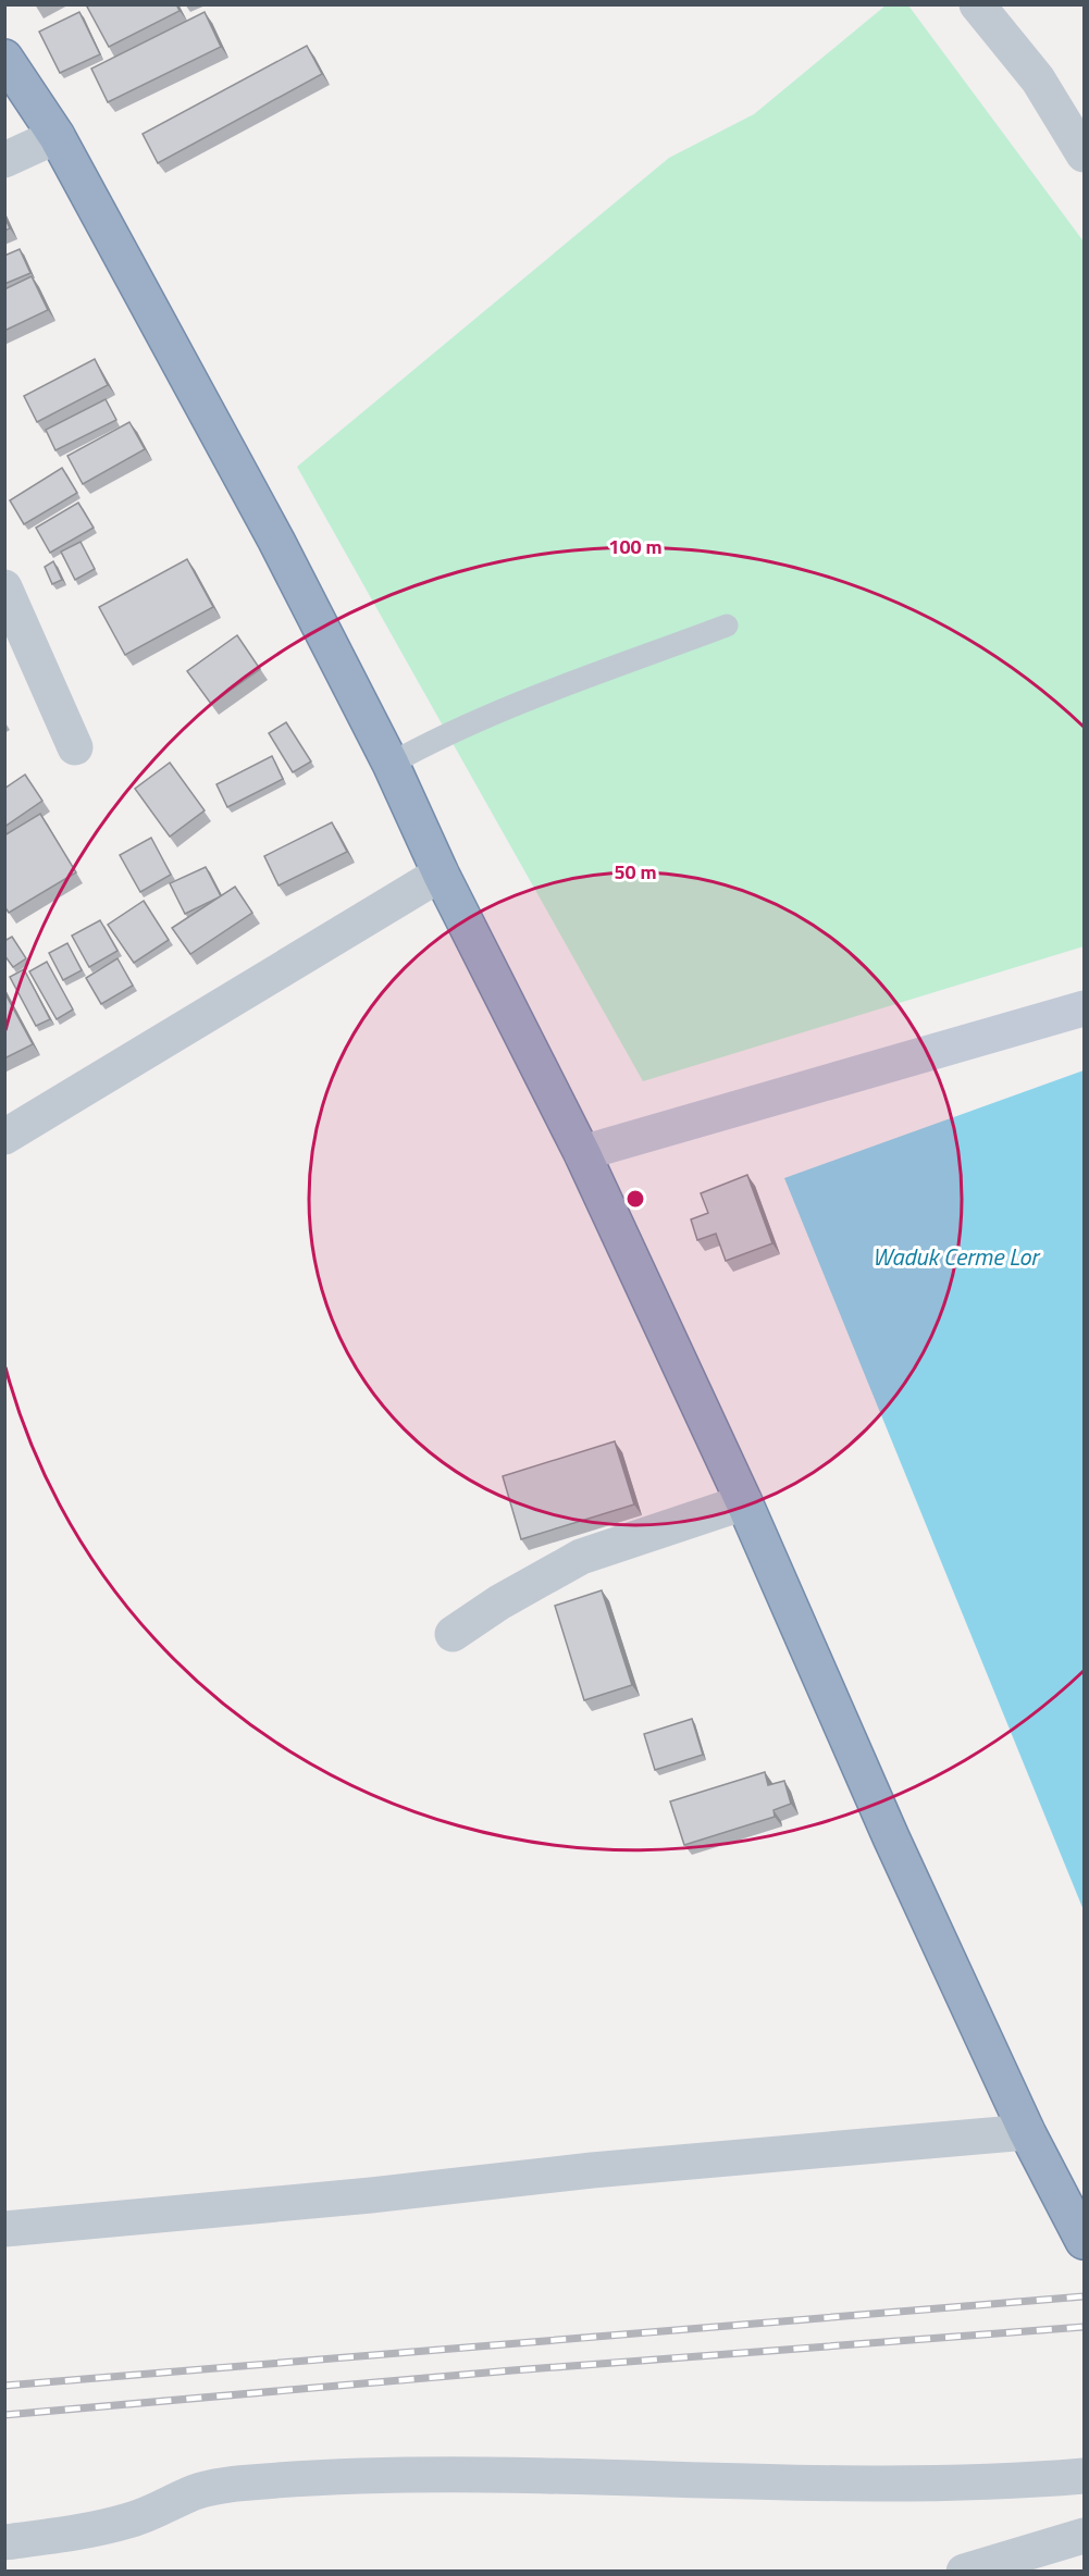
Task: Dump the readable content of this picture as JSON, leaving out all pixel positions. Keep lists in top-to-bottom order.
{
  "water": ["Waduk Cerme Lor"],
  "rings": ["100 m", "50 m"]
}
